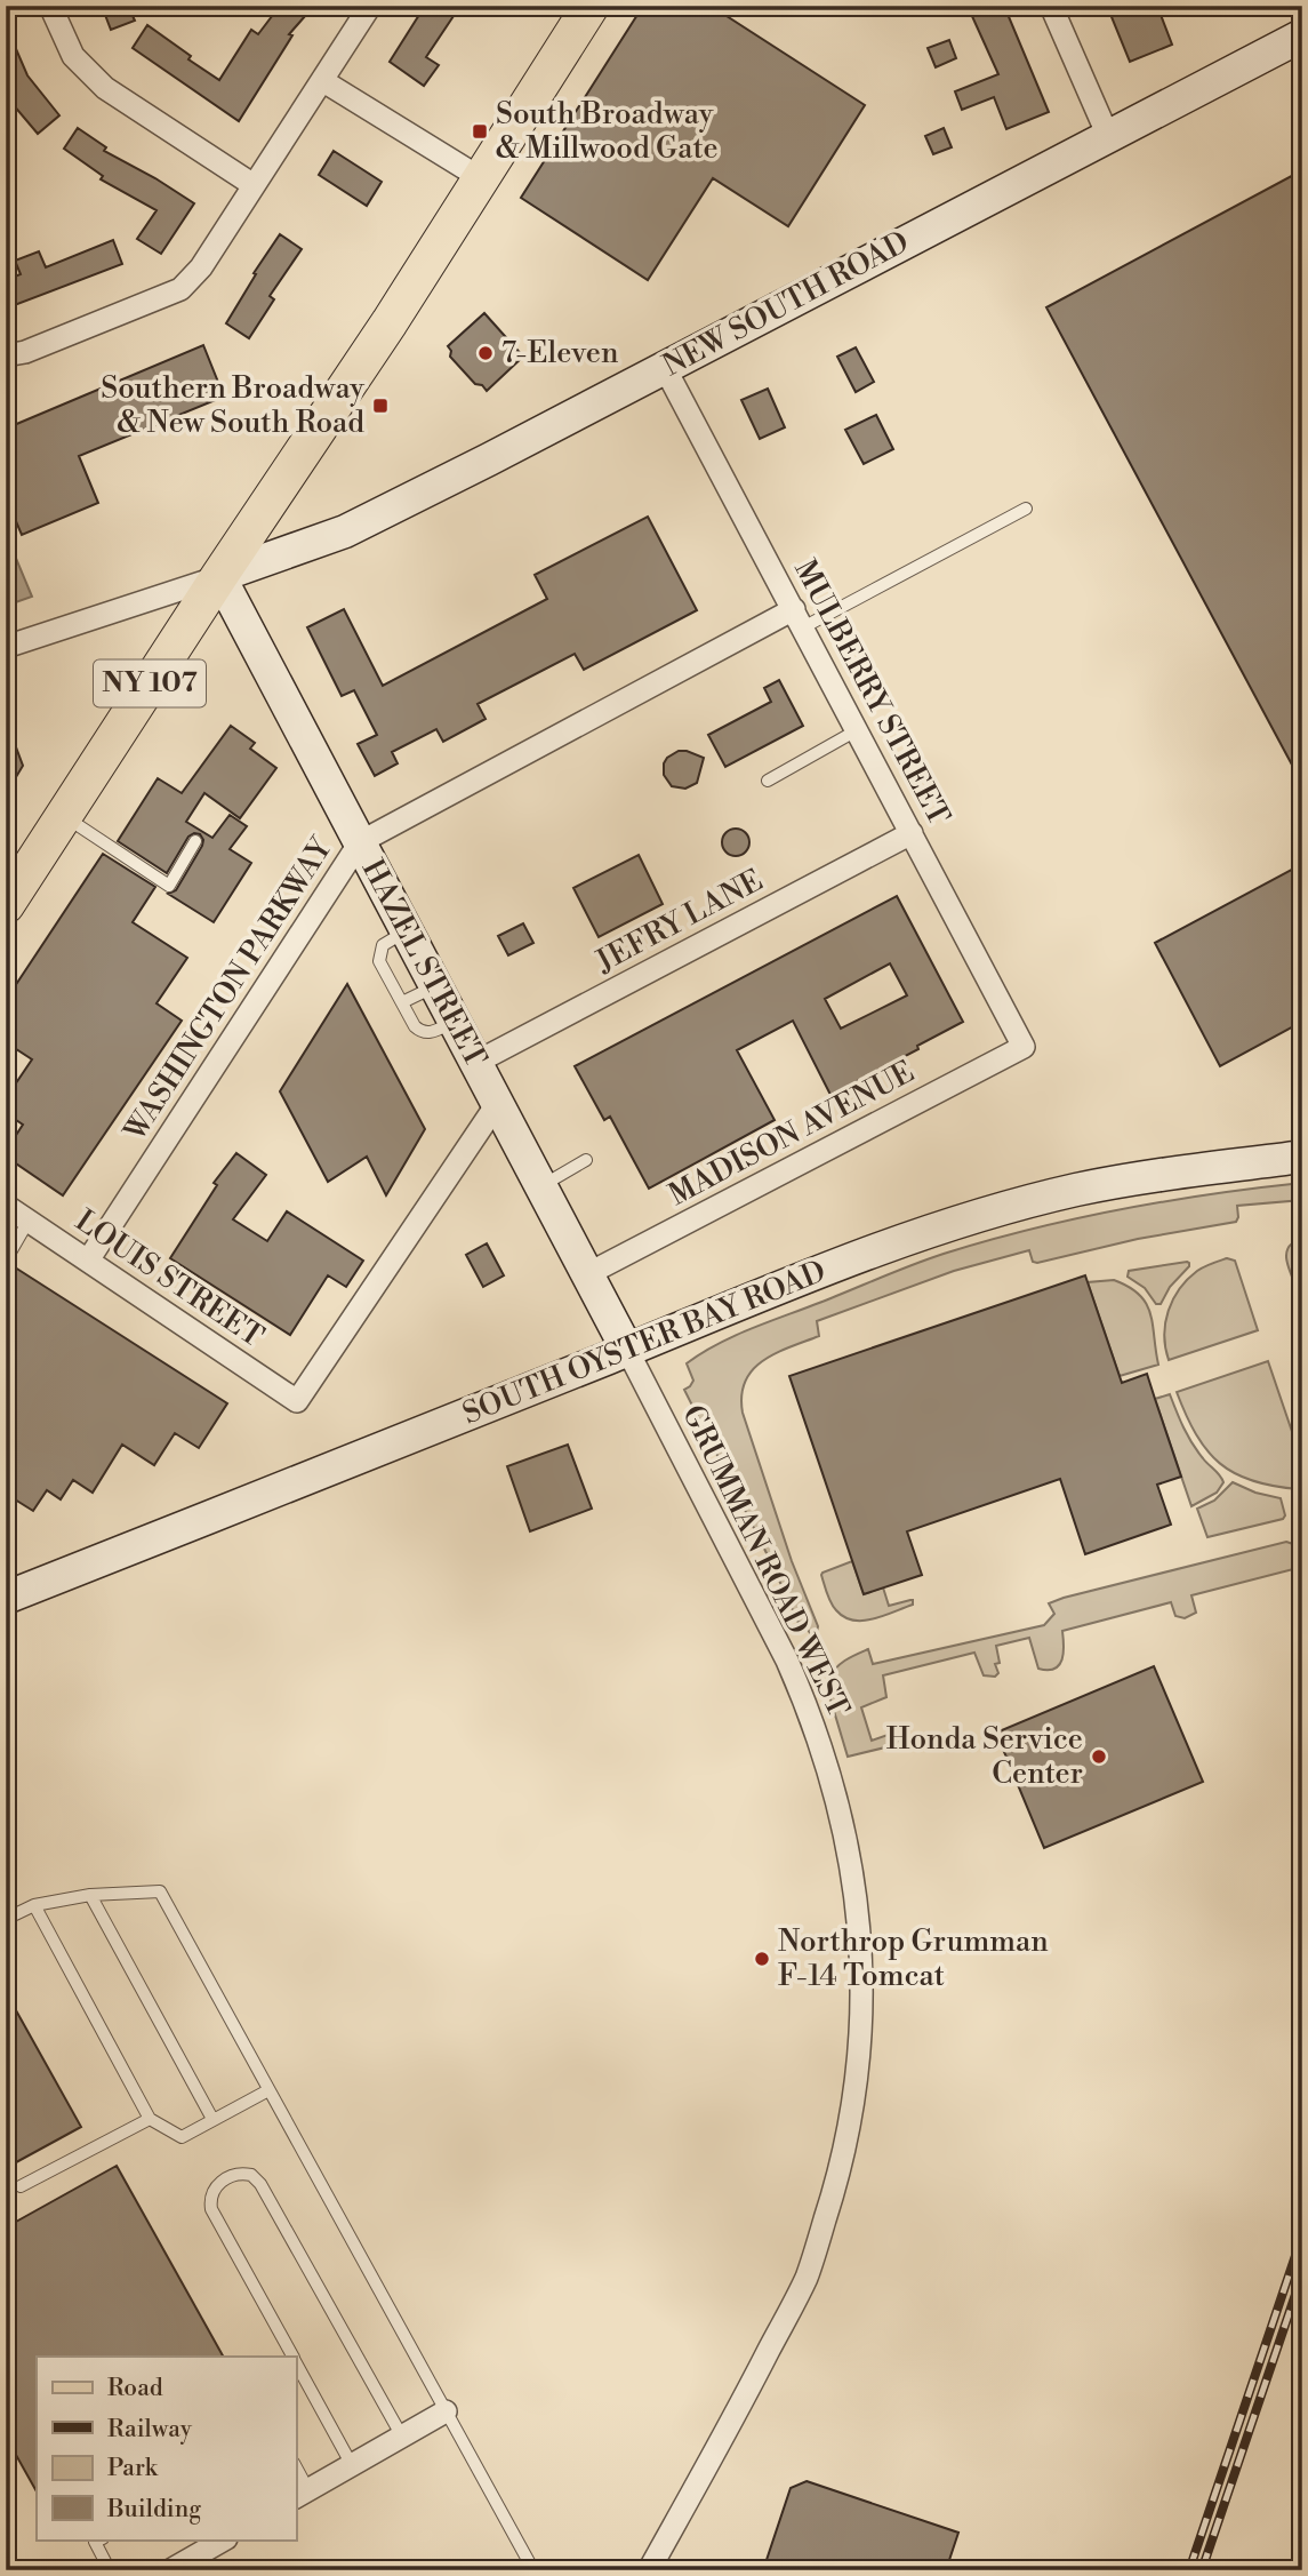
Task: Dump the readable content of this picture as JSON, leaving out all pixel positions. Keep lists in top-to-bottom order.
{
  "streets": {
    "main road": ["NY 107"],
    "street": [
      "NEW SOUTH ROAD",
      "MULBERRY STREET",
      "JEFRY LANE",
      "HAZEL STREET",
      "WASHINGTON PARKWAY",
      "MADISON AVENUE",
      "LOUIS STREET",
      "SOUTH OYSTER BAY ROAD",
      "GRUMMAN ROAD WEST"
    ]
  },
  "crossings": [
    ["NEW SOUTH ROAD", "NY 107"],
    ["NEW SOUTH ROAD", "MULBERRY STREET"],
    ["NEW SOUTH ROAD", "HAZEL STREET"],
    ["NY 107", "HAZEL STREET"],
    ["MULBERRY STREET", "JEFRY LANE"],
    ["MULBERRY STREET", "WASHINGTON PARKWAY"],
    ["MULBERRY STREET", "MADISON AVENUE"],
    ["JEFRY LANE", "HAZEL STREET"],
    ["HAZEL STREET", "WASHINGTON PARKWAY"],
    ["HAZEL STREET", "MADISON AVENUE"],
    ["HAZEL STREET", "LOUIS STREET"],
    ["HAZEL STREET", "SOUTH OYSTER BAY ROAD"],
    ["HAZEL STREET", "GRUMMAN ROAD WEST"],
    ["WASHINGTON PARKWAY", "LOUIS STREET"],
    ["SOUTH OYSTER BAY ROAD", "GRUMMAN ROAD WEST"]
  ],
  "places": {
    "transit": ["South Broadway & Millwood Gate", "Southern Broadway & New South Road"],
    "other": ["7-Eleven", "Honda Service Center", "Northrop Grumman F-14 Tomcat"]
  },
  "legend": [
    "Road",
    "Railway",
    "Park",
    "Building"
  ]
}
